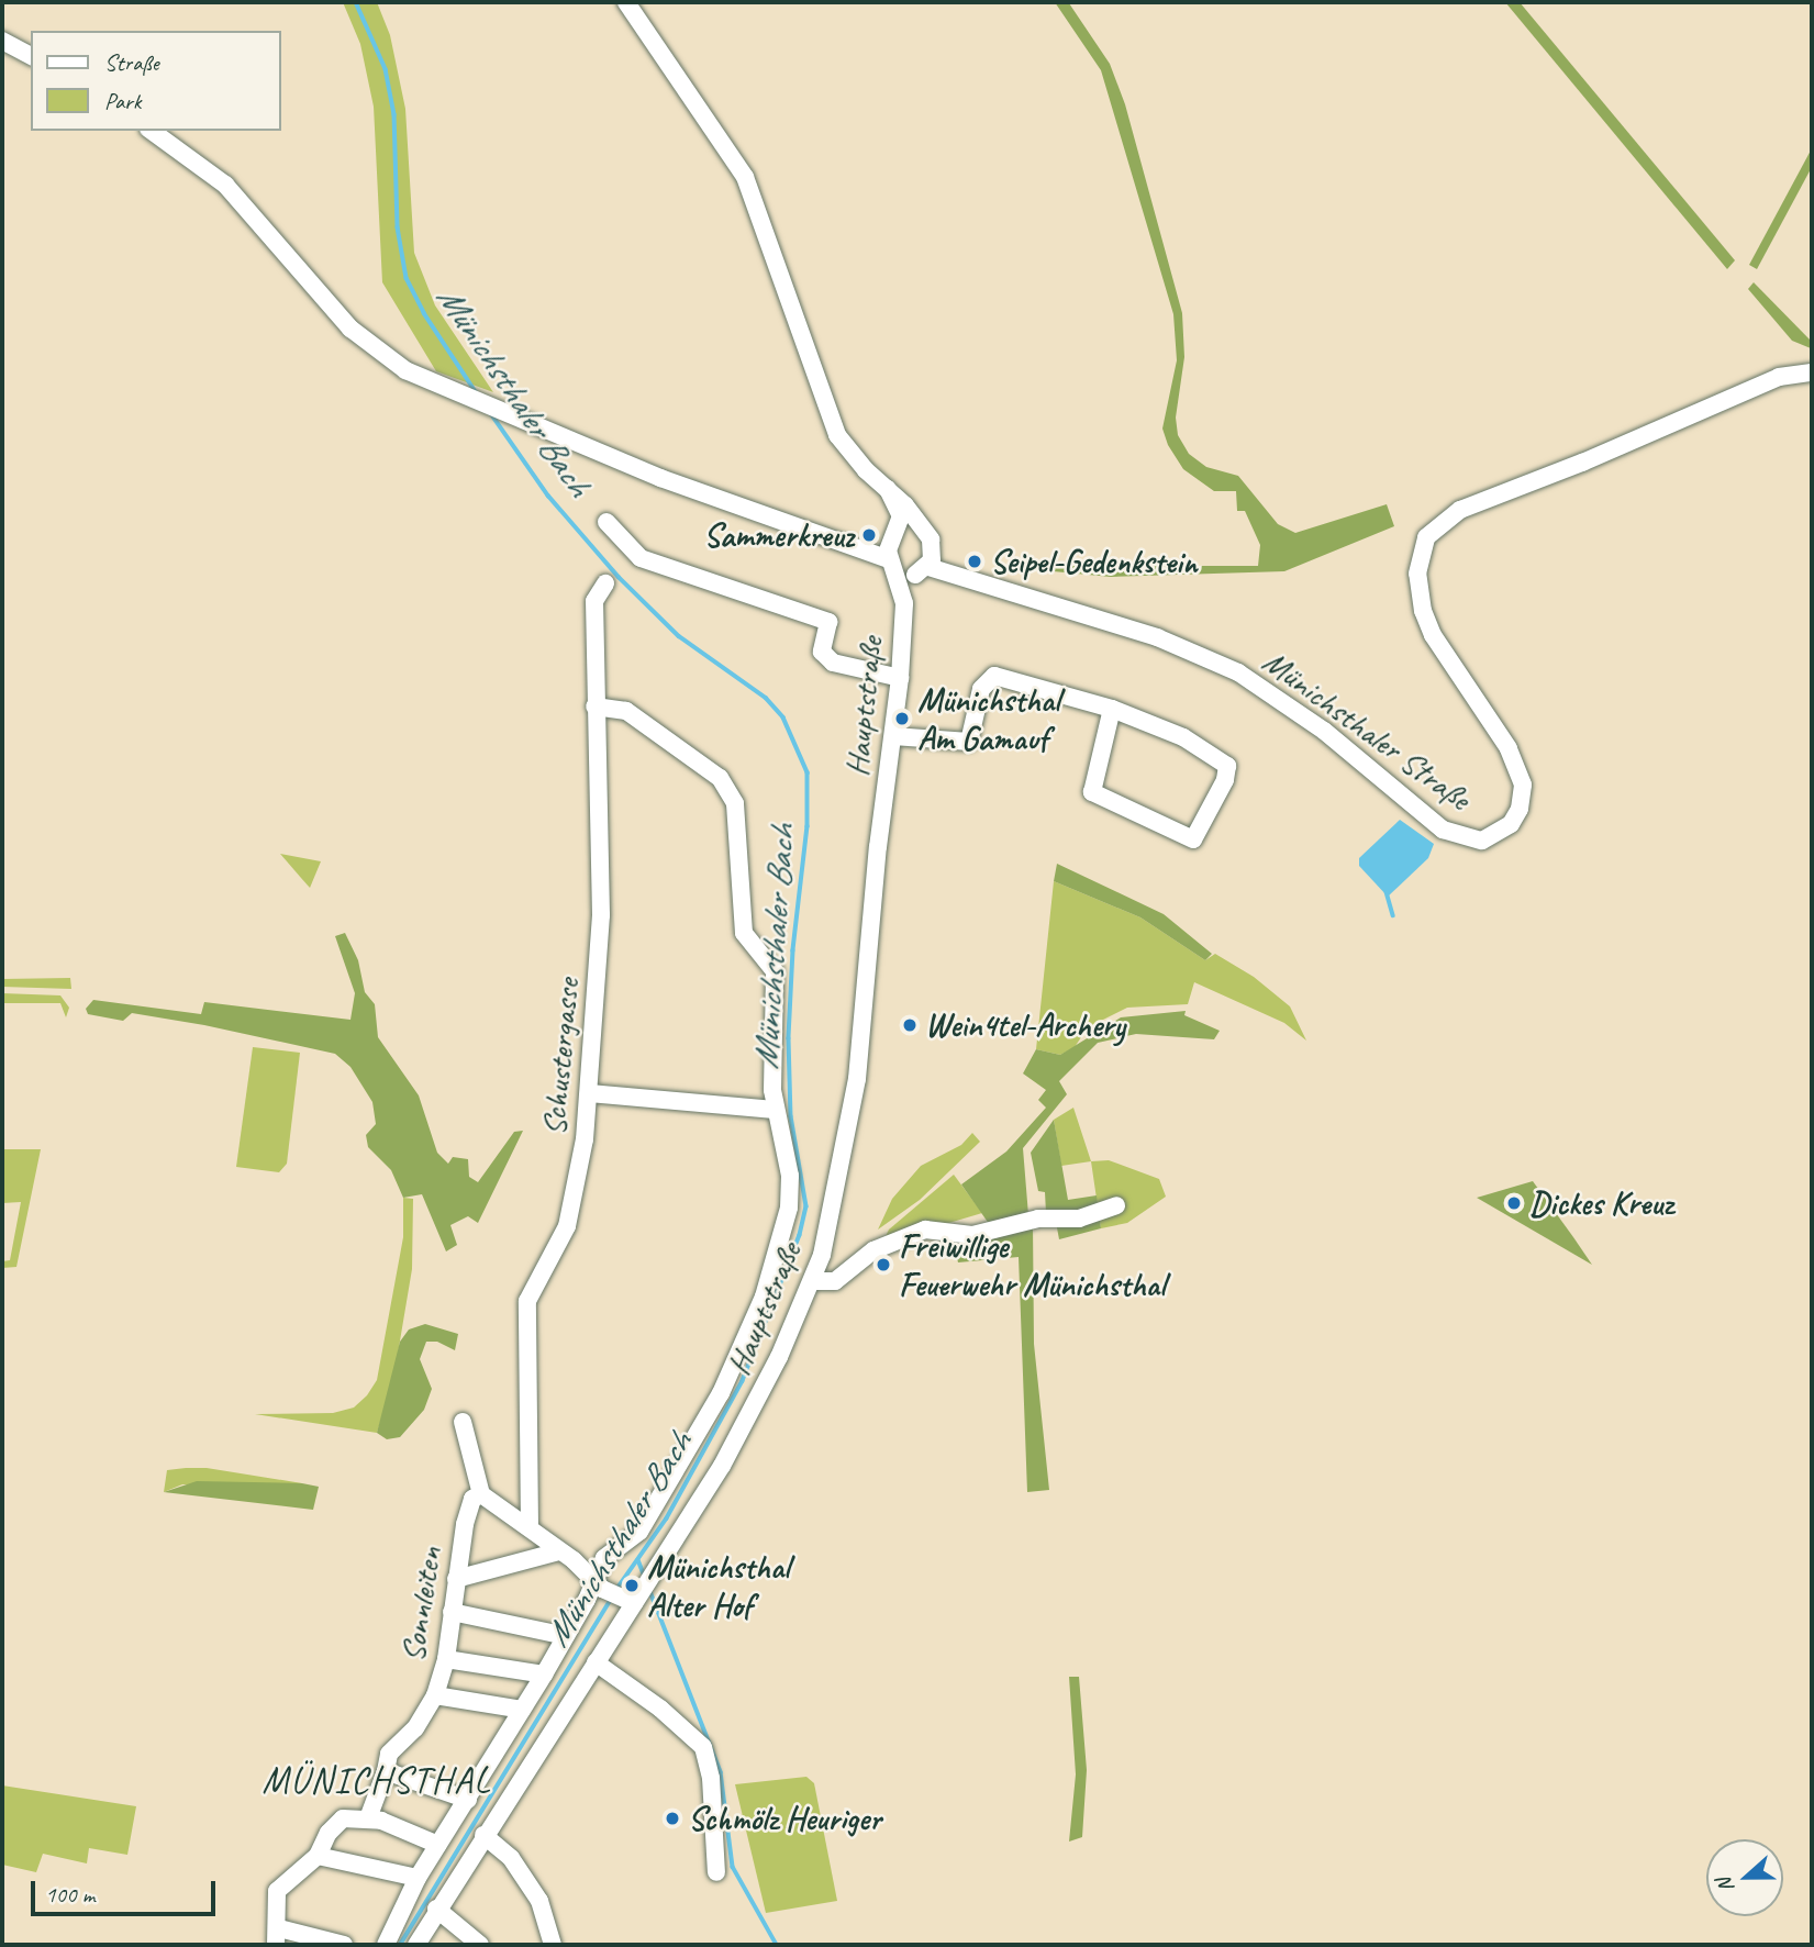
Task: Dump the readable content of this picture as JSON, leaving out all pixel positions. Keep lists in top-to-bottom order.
{
  "streets": {
    "street": [
      "Hauptstraße",
      "Münichsthaler Straße",
      "Schustergasse",
      "Sonnleiten"
    ]
  },
  "crossings": [
    ["Hauptstraße", "Münichsthaler Straße"]
  ],
  "districts": ["MÜNICHSTHAL"],
  "water": ["Münichsthaler Bach"],
  "places": [
    "Sammerkreuz",
    "Seipel-Gedenkstein",
    "Münichsthal Am Gamauf",
    "Wein4tel-Archery",
    "Dickes Kreuz",
    "Freiwillige Feuerwehr Münichsthal",
    "Münichsthal Alter Hof",
    "Schmölz Heuriger"
  ],
  "legend": ["Straße", "Park"],
  "scale_bar": "100 m",
  "north": "left"
}
